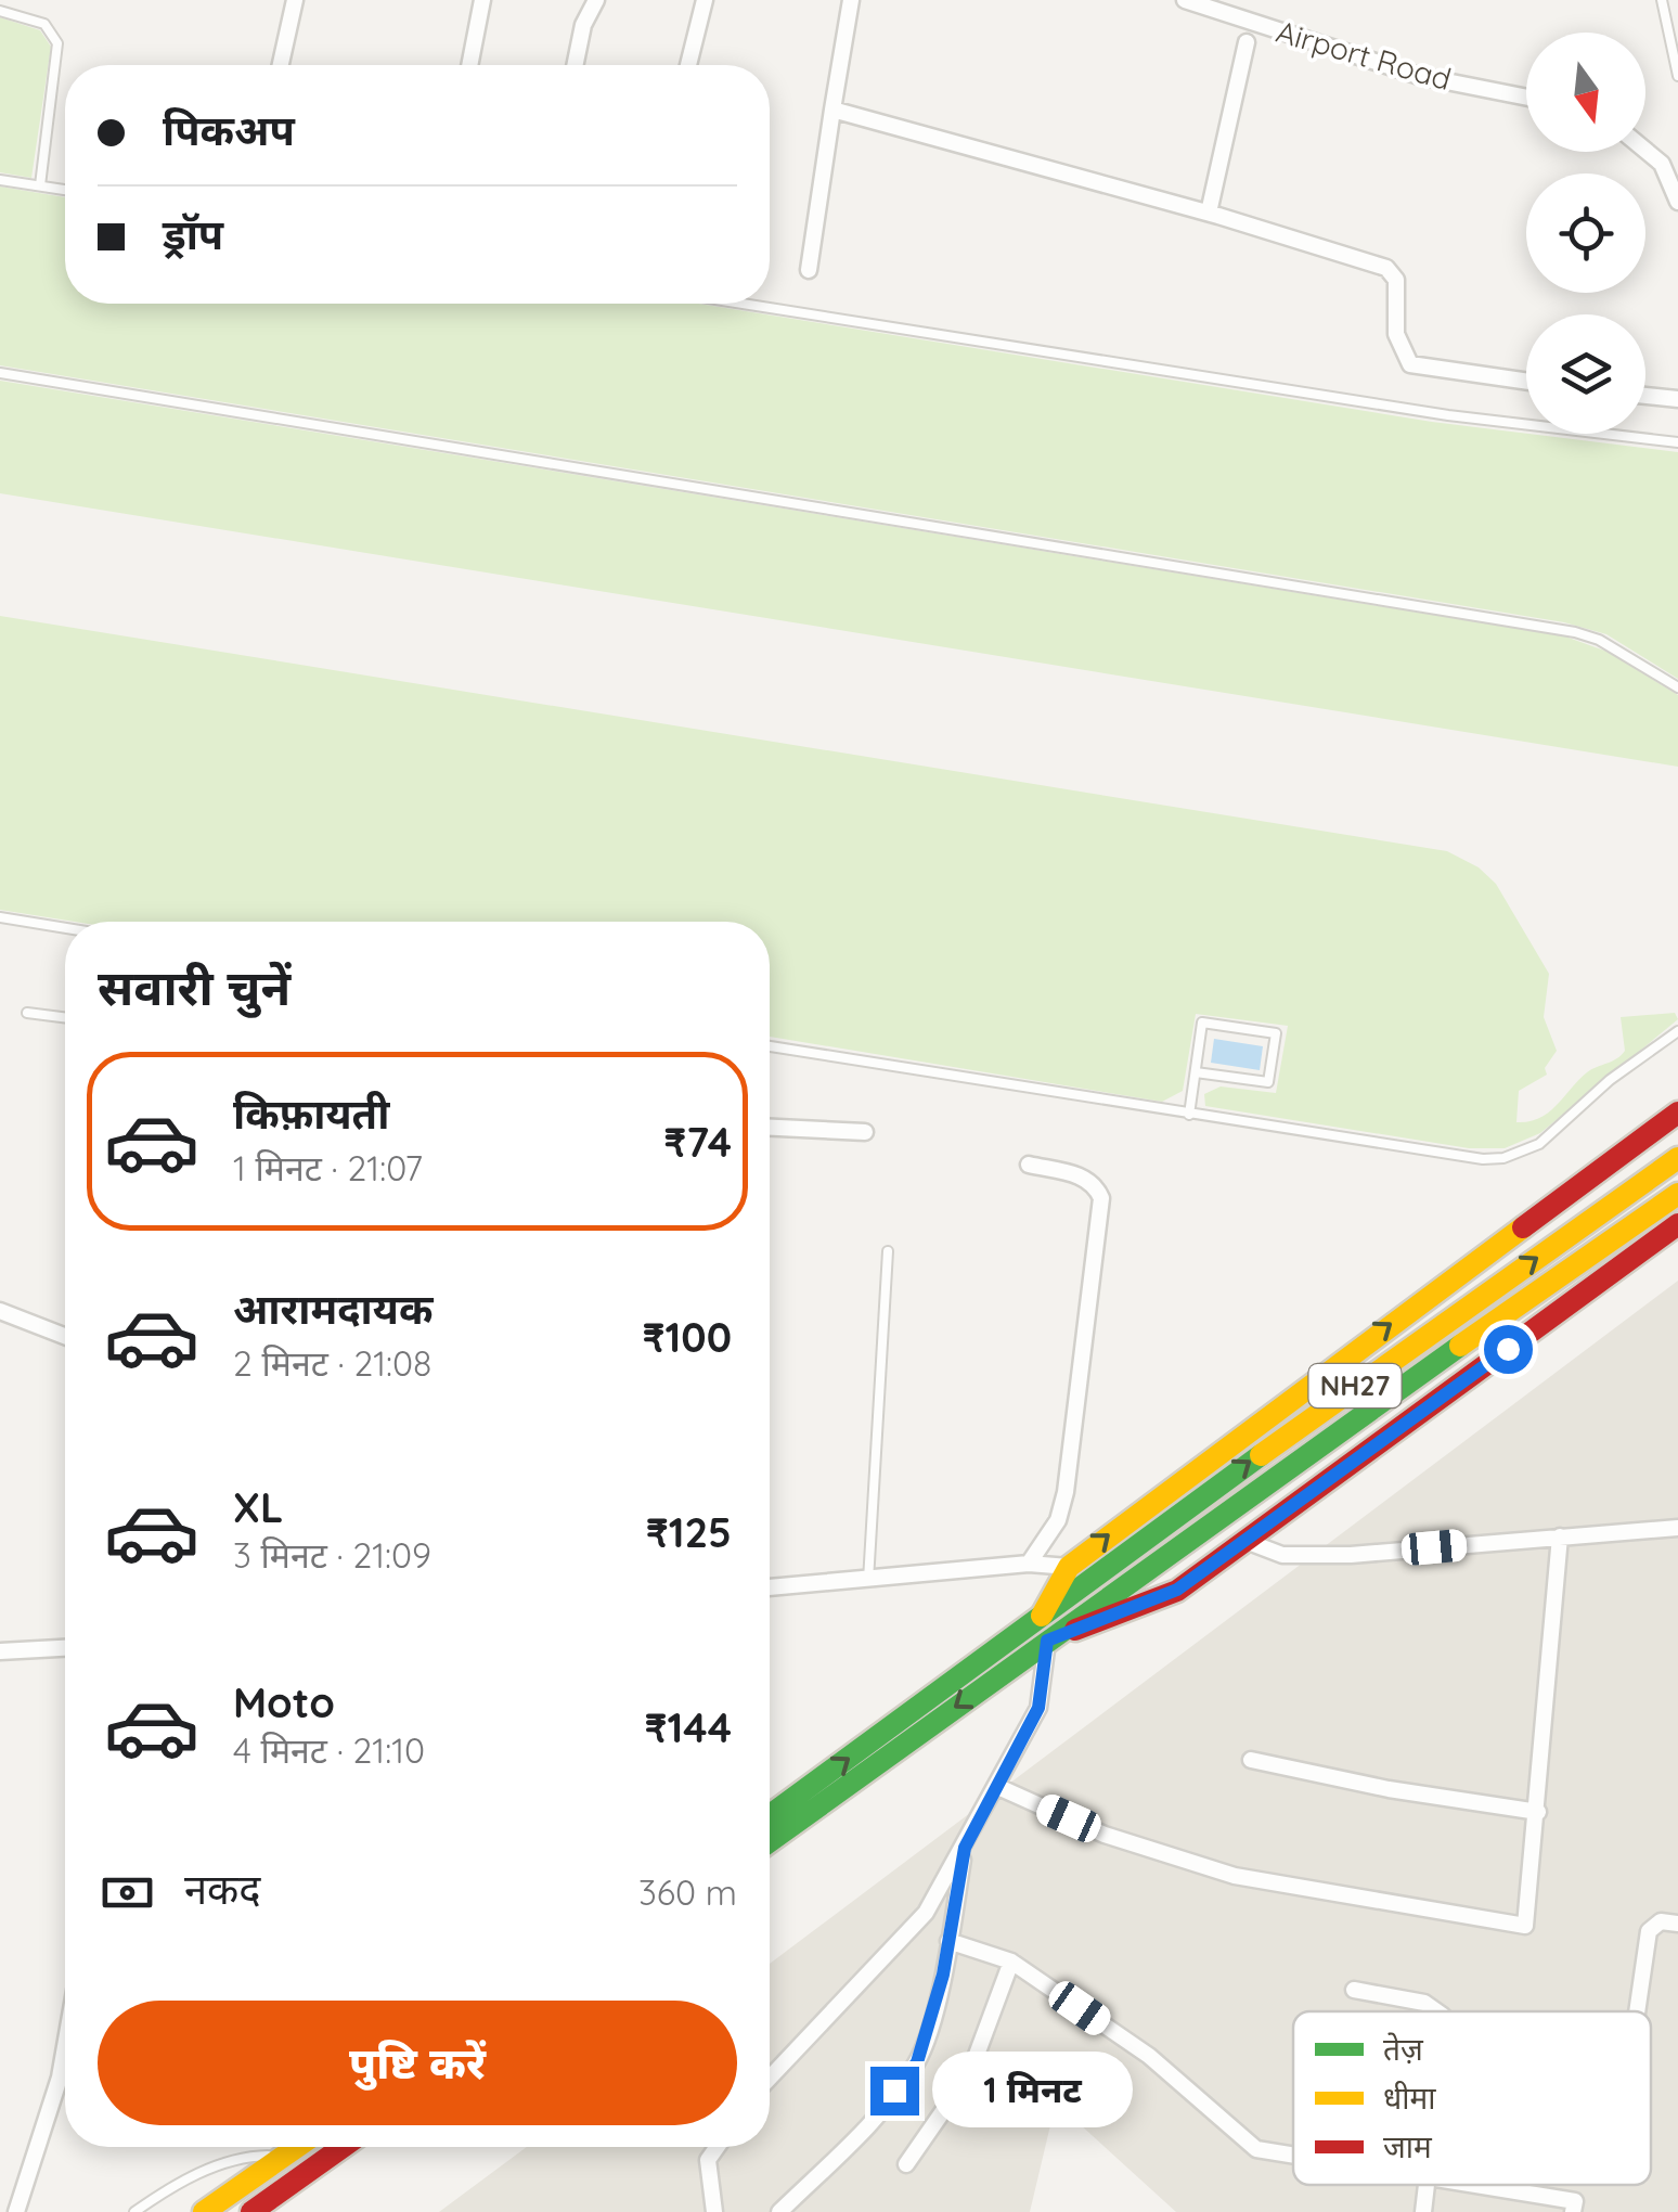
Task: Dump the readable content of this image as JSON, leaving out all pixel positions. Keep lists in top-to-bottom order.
{
  "streets": {
    "main road": ["NH27"],
    "street": ["Airport Road"]
  },
  "legend": ["तेज़", "धीमा", "जाम"],
  "north": "bottom",
  "page": {
    "banner": ["पिकअप", "ड्रॉप"],
    "heading": "सवारी चुनें",
    "list": [
      {
        "name": "किफ़ायती",
        "note": "1 मिनट · 21:07",
        "value": "₹74"
      },
      {
        "name": "आरामदायक",
        "note": "2 मिनट · 21:08",
        "value": "₹100"
      },
      {
        "name": "XL",
        "note": "3 मिनट · 21:09",
        "value": "₹125"
      },
      {
        "name": "Moto",
        "note": "4 मिनट · 21:10",
        "value": "₹144"
      }
    ],
    "pay": ["नकद", "360 m"],
    "buttons": "पुष्टि करें",
    "bubble": "1 मिनट"
  }
}
